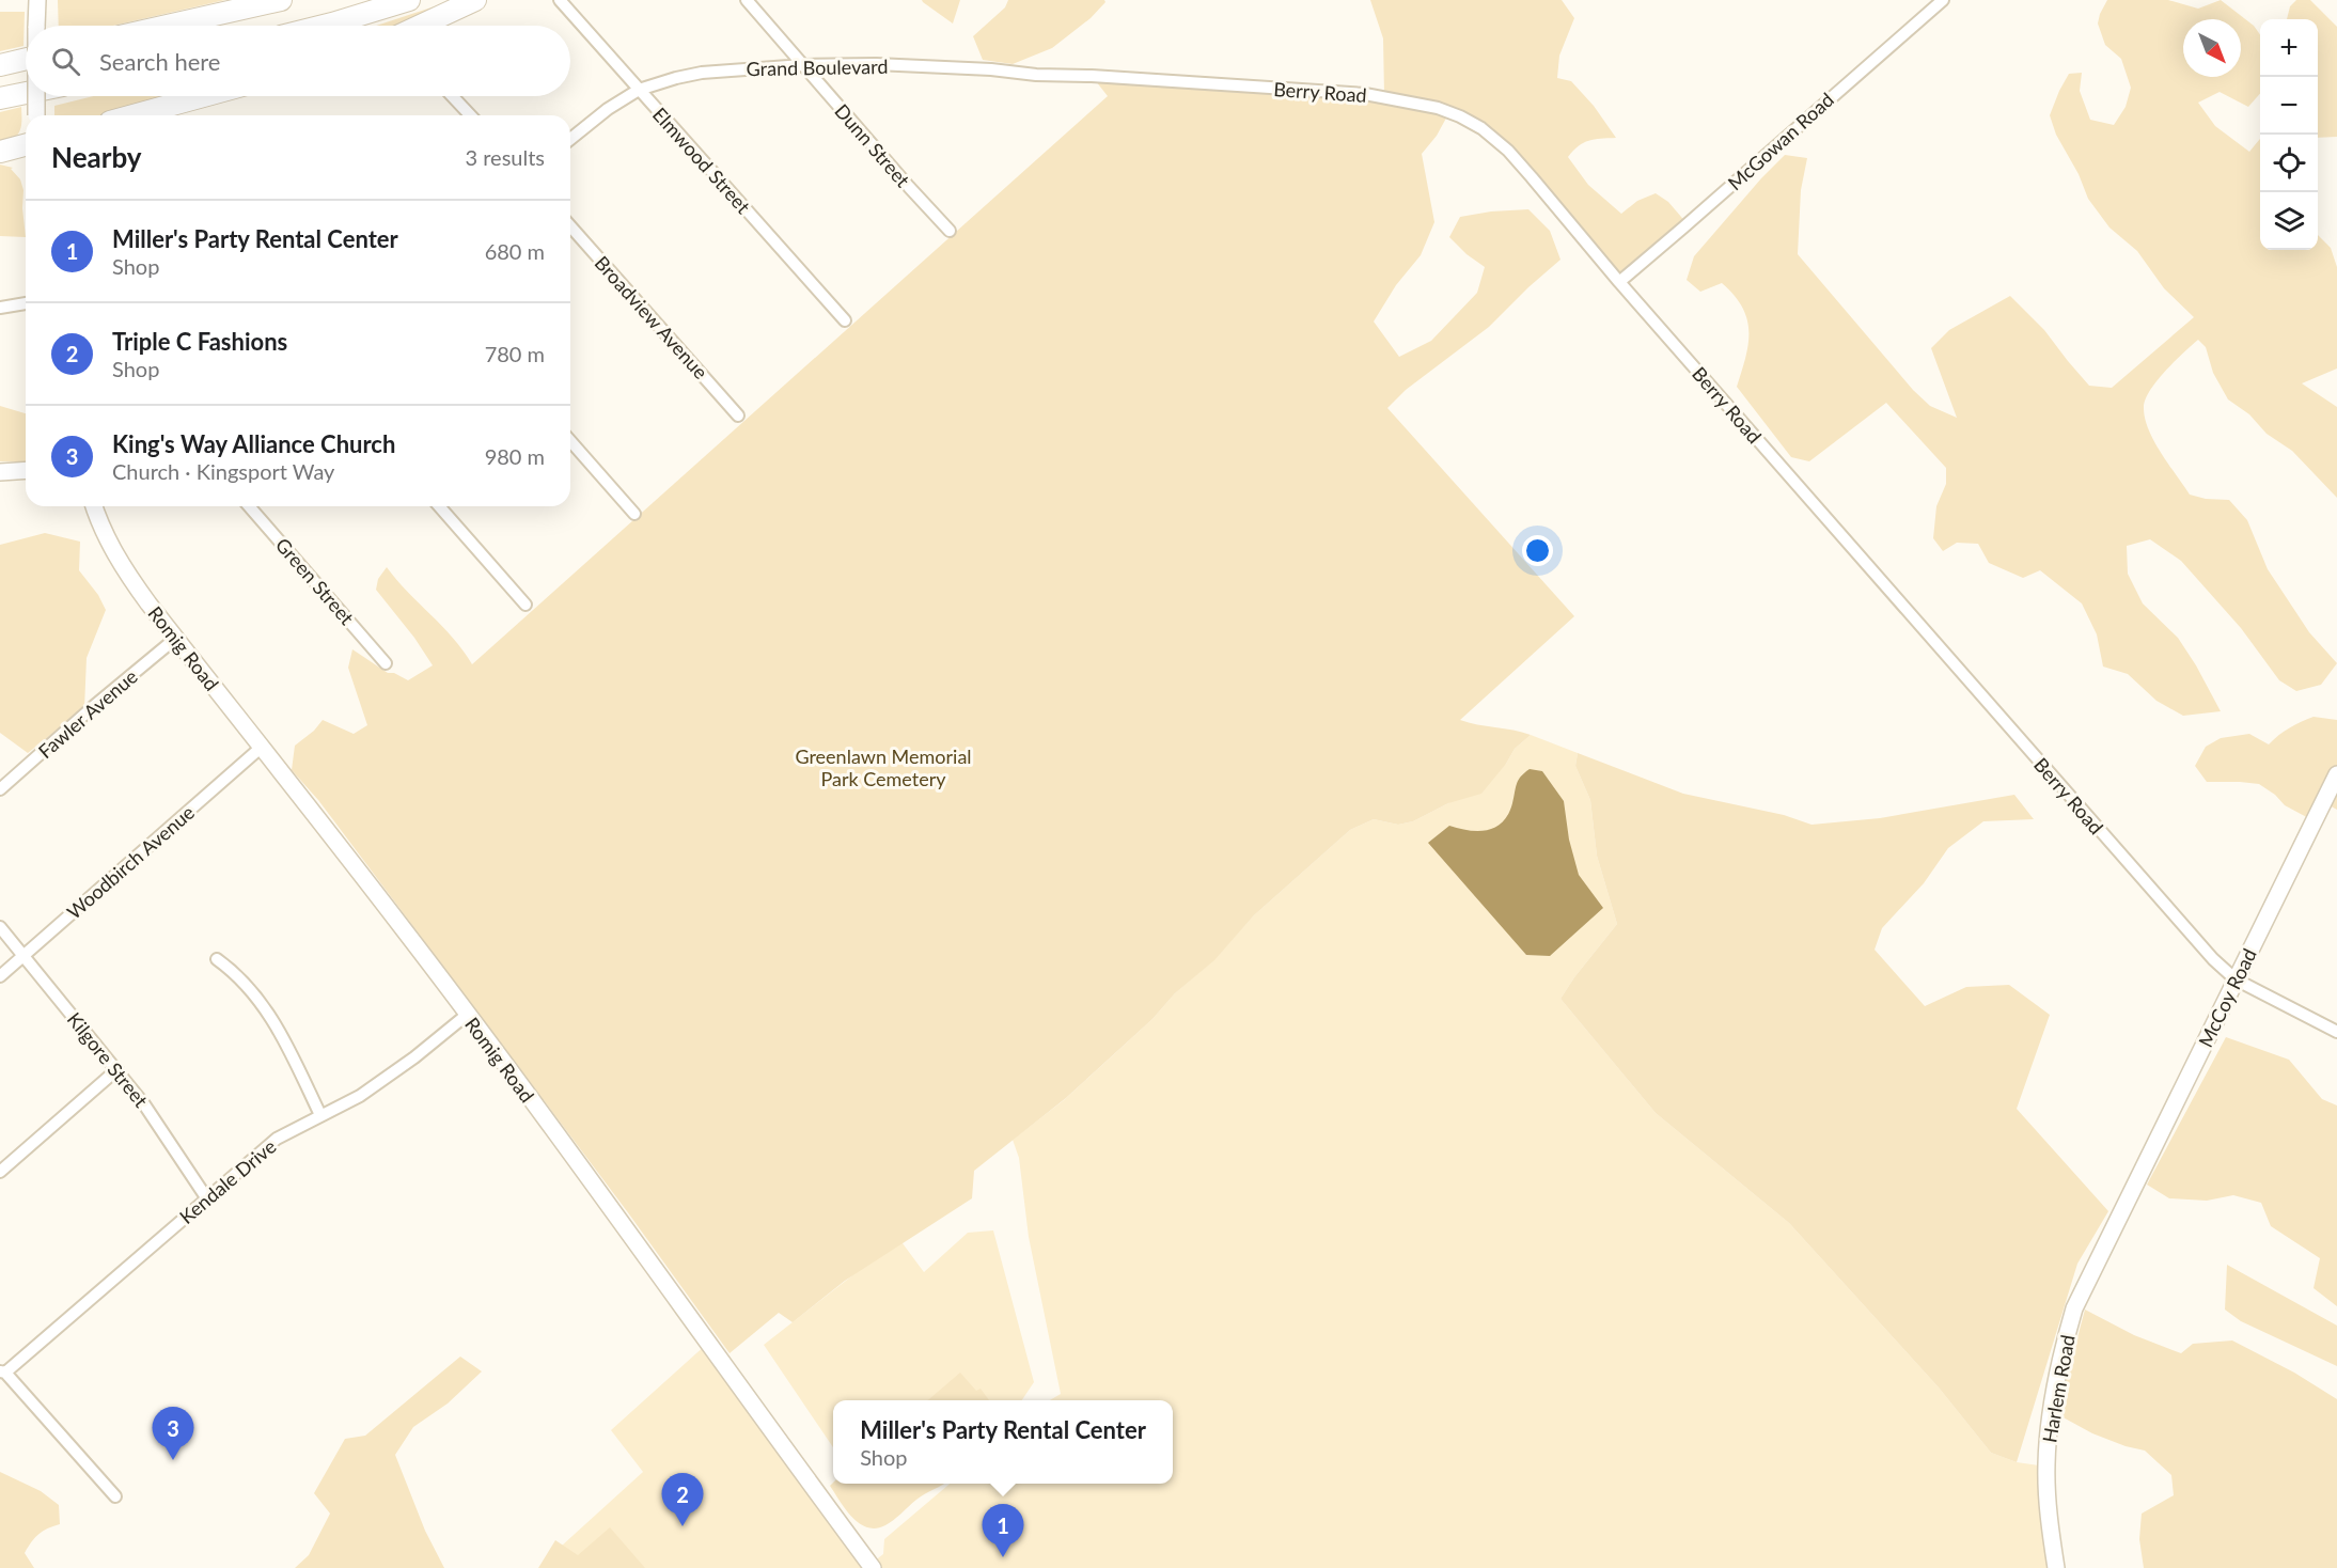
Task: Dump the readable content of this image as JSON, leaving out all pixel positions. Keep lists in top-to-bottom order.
{
  "streets": {
    "street": [
      "Grand Boulevard",
      "Berry Road",
      "McGowan Road",
      "Dunn Street",
      "Elmwood Street",
      "Broadview Avenue",
      "Green Street",
      "Romig Road",
      "Fawler Avenue",
      "Woodbirch Avenue",
      "McCoy Road",
      "Kilgore Street",
      "Kendale Drive",
      "Harlem Road"
    ]
  },
  "crossings": [
    ["Grand Boulevard", "Berry Road"],
    ["Grand Boulevard", "Dunn Street"],
    ["Grand Boulevard", "Elmwood Street"],
    ["Berry Road", "McGowan Road"],
    ["Berry Road", "McCoy Road"],
    ["Romig Road", "Fawler Avenue"],
    ["Romig Road", "Woodbirch Avenue"],
    ["Romig Road", "Kendale Drive"],
    ["Woodbirch Avenue", "Kilgore Street"],
    ["McCoy Road", "Harlem Road"],
    ["Kilgore Street", "Kendale Drive"]
  ],
  "parks": ["Greenlawn Memorial Park Cemetery"],
  "north": "bottom right",
  "page": {
    "map_buttons": ["+", "−"],
    "search": "Search here",
    "heading": ["Nearby", "3 results"],
    "list": [
      {
        "mark": "1",
        "name": "Miller's Party Rental Center",
        "note": "Shop",
        "value": "680 m"
      },
      {
        "mark": "2",
        "name": "Triple C Fashions",
        "note": "Shop",
        "value": "780 m"
      },
      {
        "mark": "3",
        "name": "King's Way Alliance Church",
        "note": "Church · Kingsport Way",
        "value": "980 m"
      }
    ],
    "popup": ["Miller's Party Rental Center", "Shop"],
    "pins": ["3", "2", "1"]
  }
}
